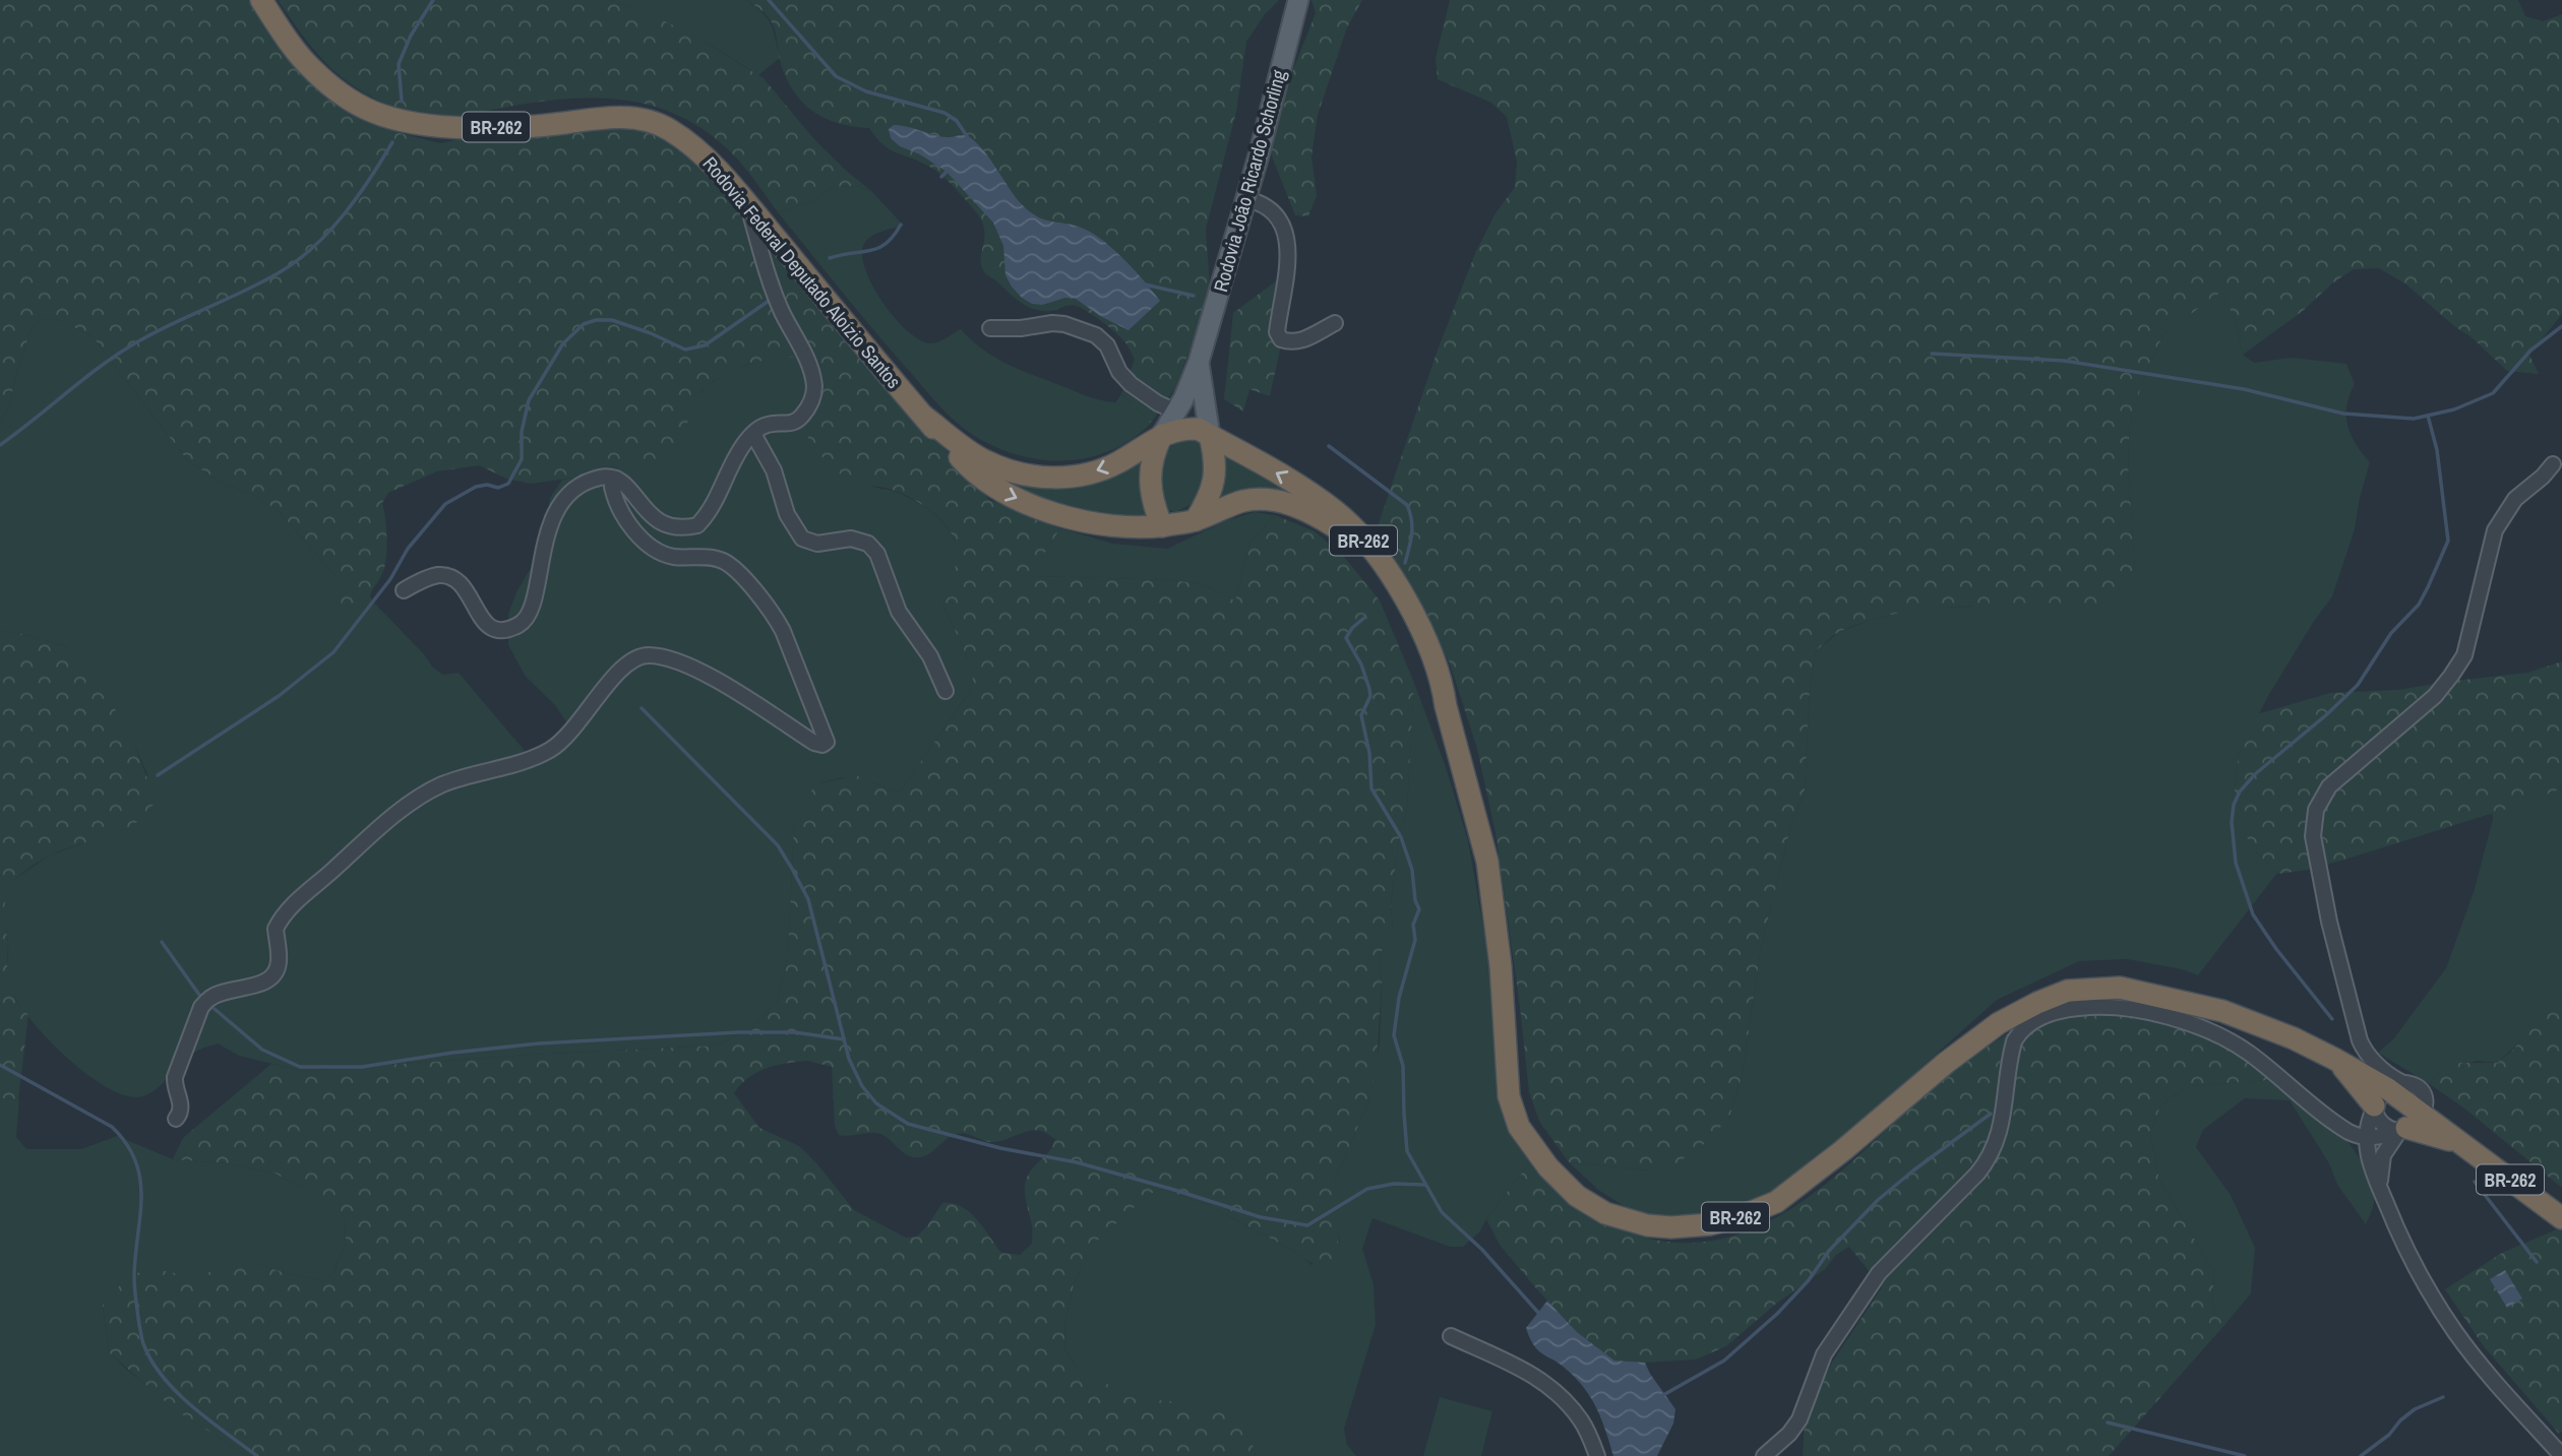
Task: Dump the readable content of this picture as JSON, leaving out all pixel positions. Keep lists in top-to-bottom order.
{
  "streets": {
    "highway": ["BR-262", "Rodovia Federal Deputado Aloízio Santos"],
    "main road": ["Rodovia João Ricardo Schorling"]
  },
  "crossings": [
    ["Rodovia João Ricardo Schorling", "Rodovia Federal Deputado Aloízio Santos"]
  ]
}
